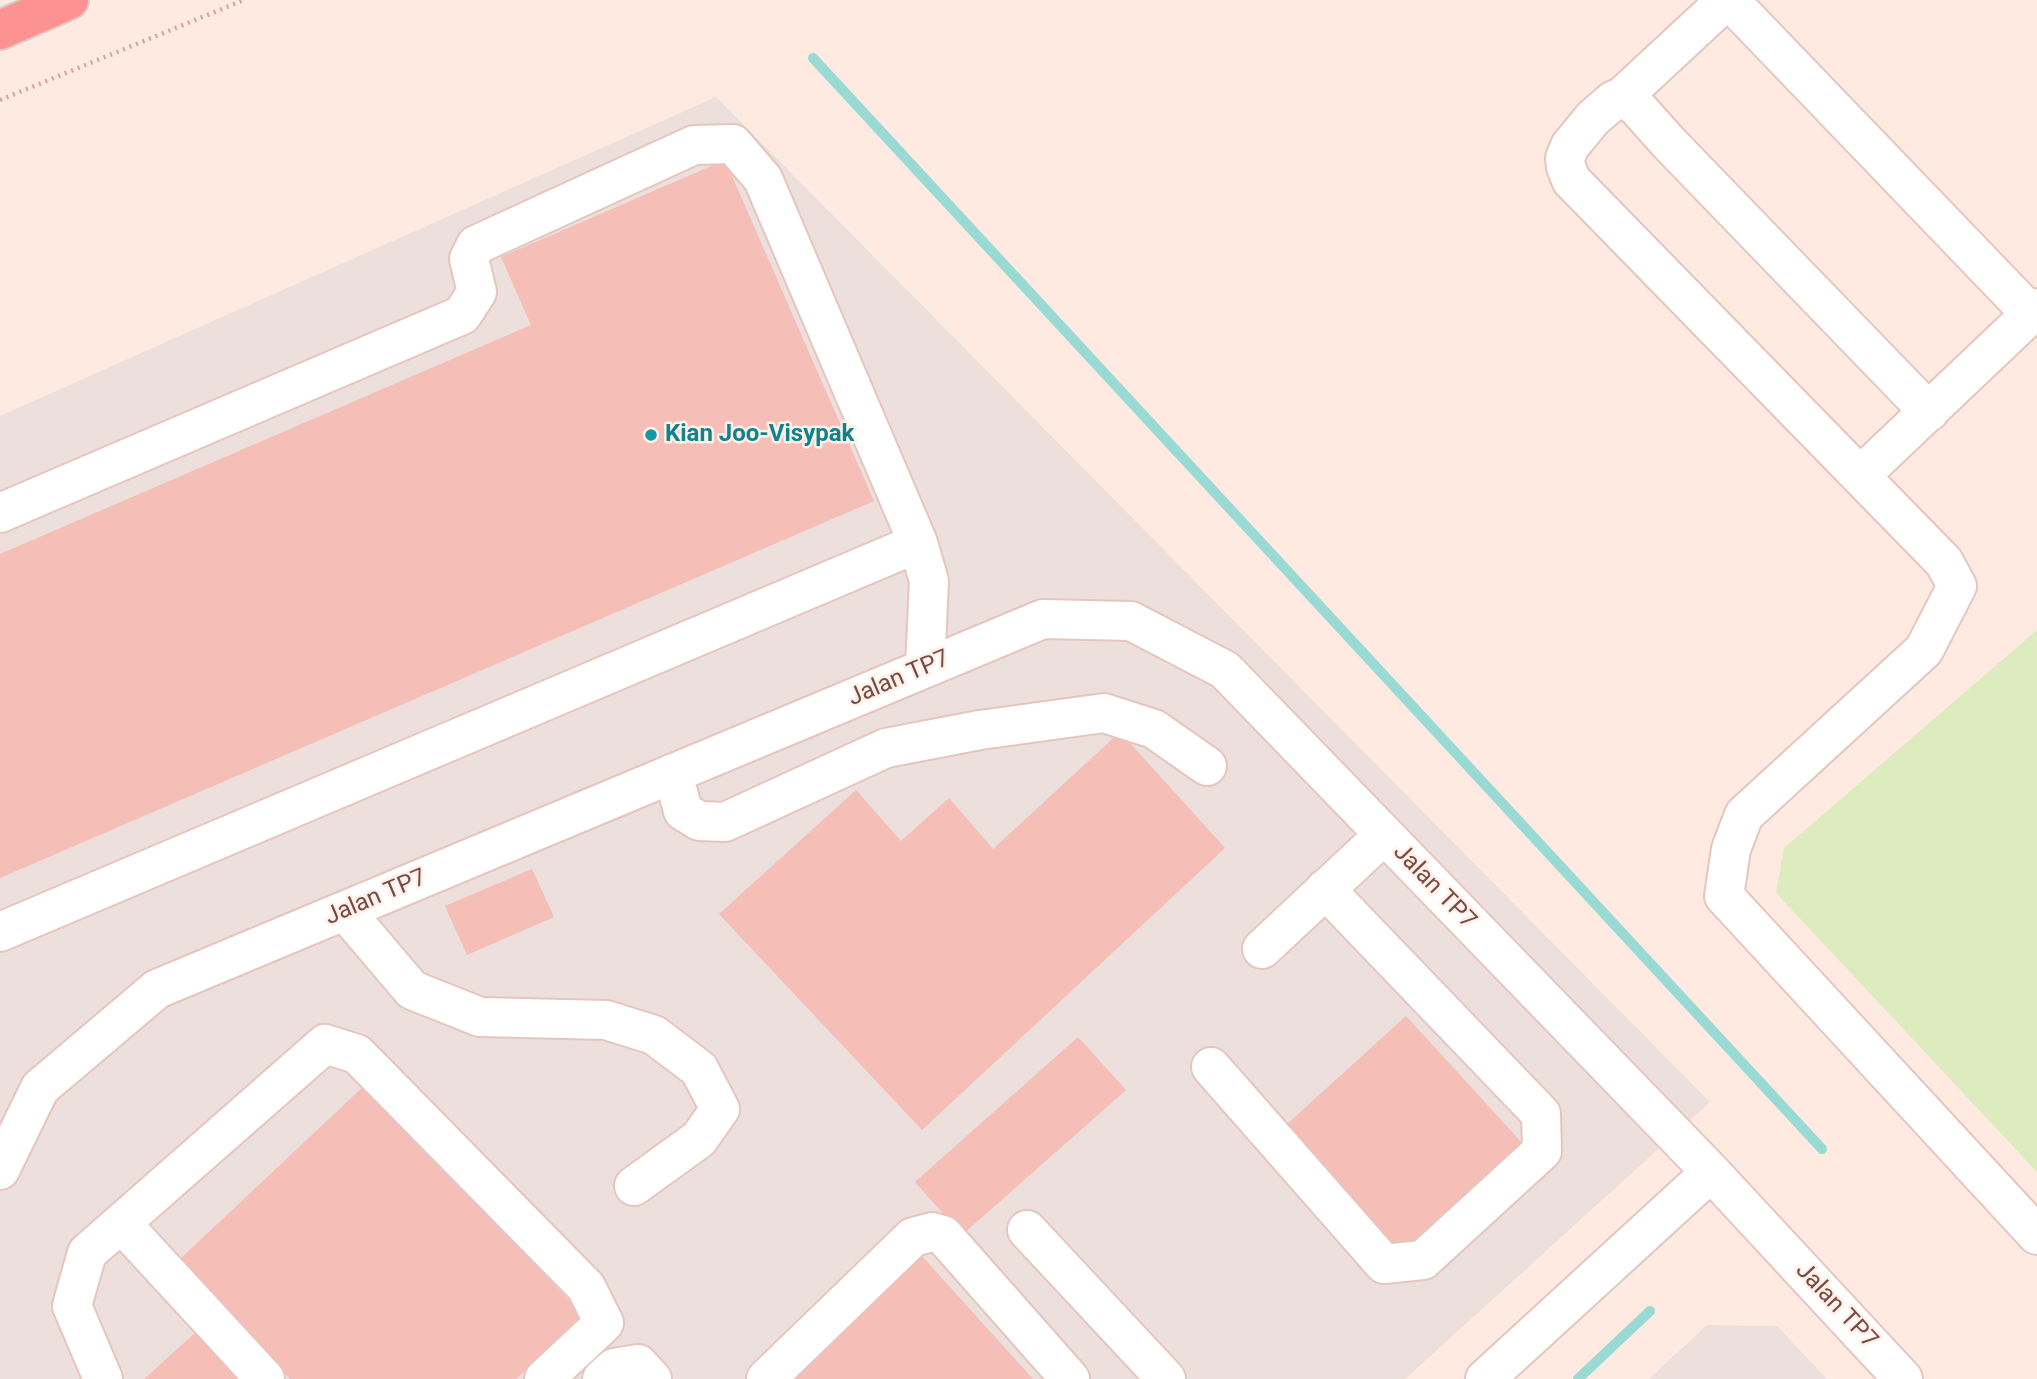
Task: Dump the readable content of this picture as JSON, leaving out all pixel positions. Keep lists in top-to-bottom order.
{
  "streets": {
    "street": ["Jalan TP7"]
  },
  "places": ["Kian Joo-Visypak"]
}
